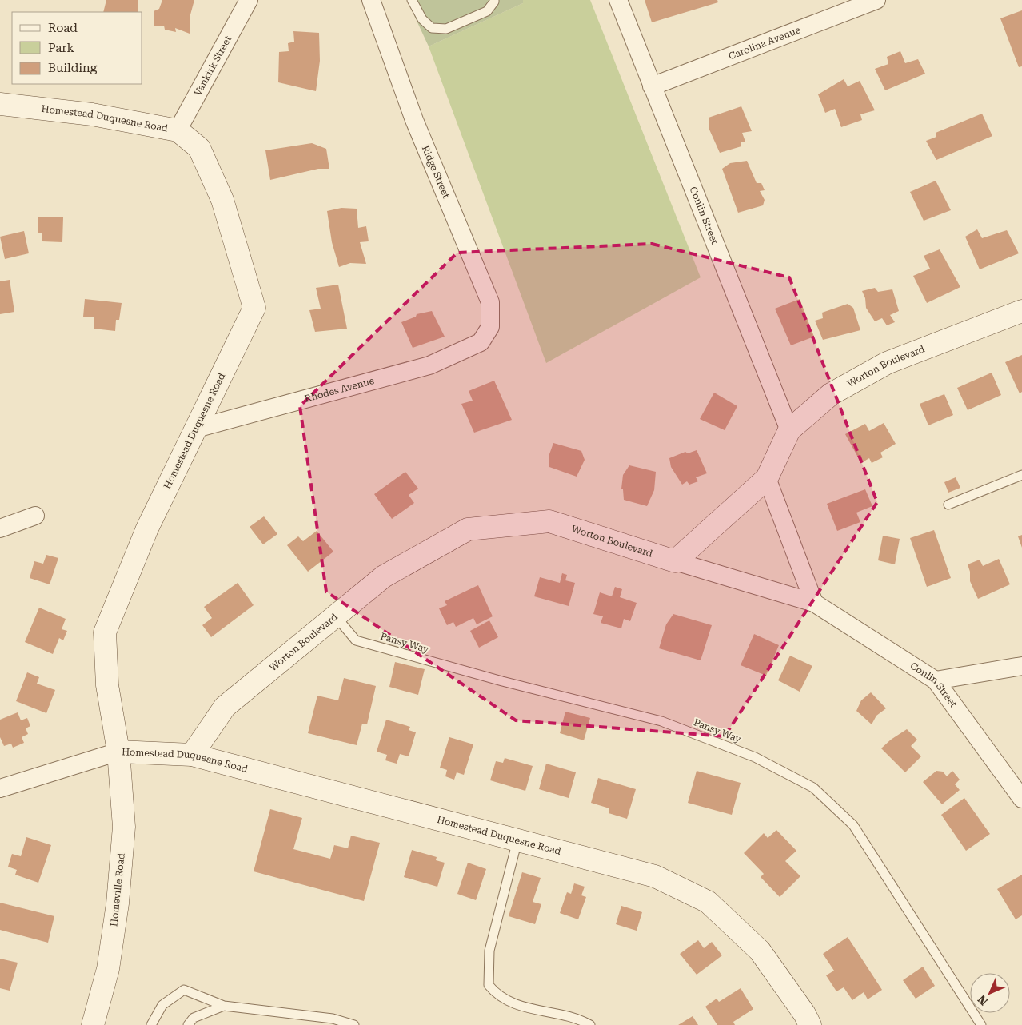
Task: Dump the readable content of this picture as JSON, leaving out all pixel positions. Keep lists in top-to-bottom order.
{
  "streets": {
    "street": [
      "Carolina Avenue",
      "Vankirk Street",
      "Homestead Duquesne Road",
      "Ridge Street",
      "Conlin Street",
      "Worton Boulevard",
      "Rhodes Avenue",
      "Homeville Road"
    ],
    "lane": ["Pansy Way"]
  },
  "crossings": [
    ["Carolina Avenue", "Conlin Street"],
    ["Vankirk Street", "Homestead Duquesne Road"],
    ["Homestead Duquesne Road", "Worton Boulevard"],
    ["Homestead Duquesne Road", "Rhodes Avenue"],
    ["Homestead Duquesne Road", "Homeville Road"],
    ["Ridge Street", "Rhodes Avenue"],
    ["Conlin Street", "Worton Boulevard"],
    ["Worton Boulevard", "Pansy Way"]
  ],
  "legend": ["Road", "Park", "Building"],
  "north": "bottom left"
}
